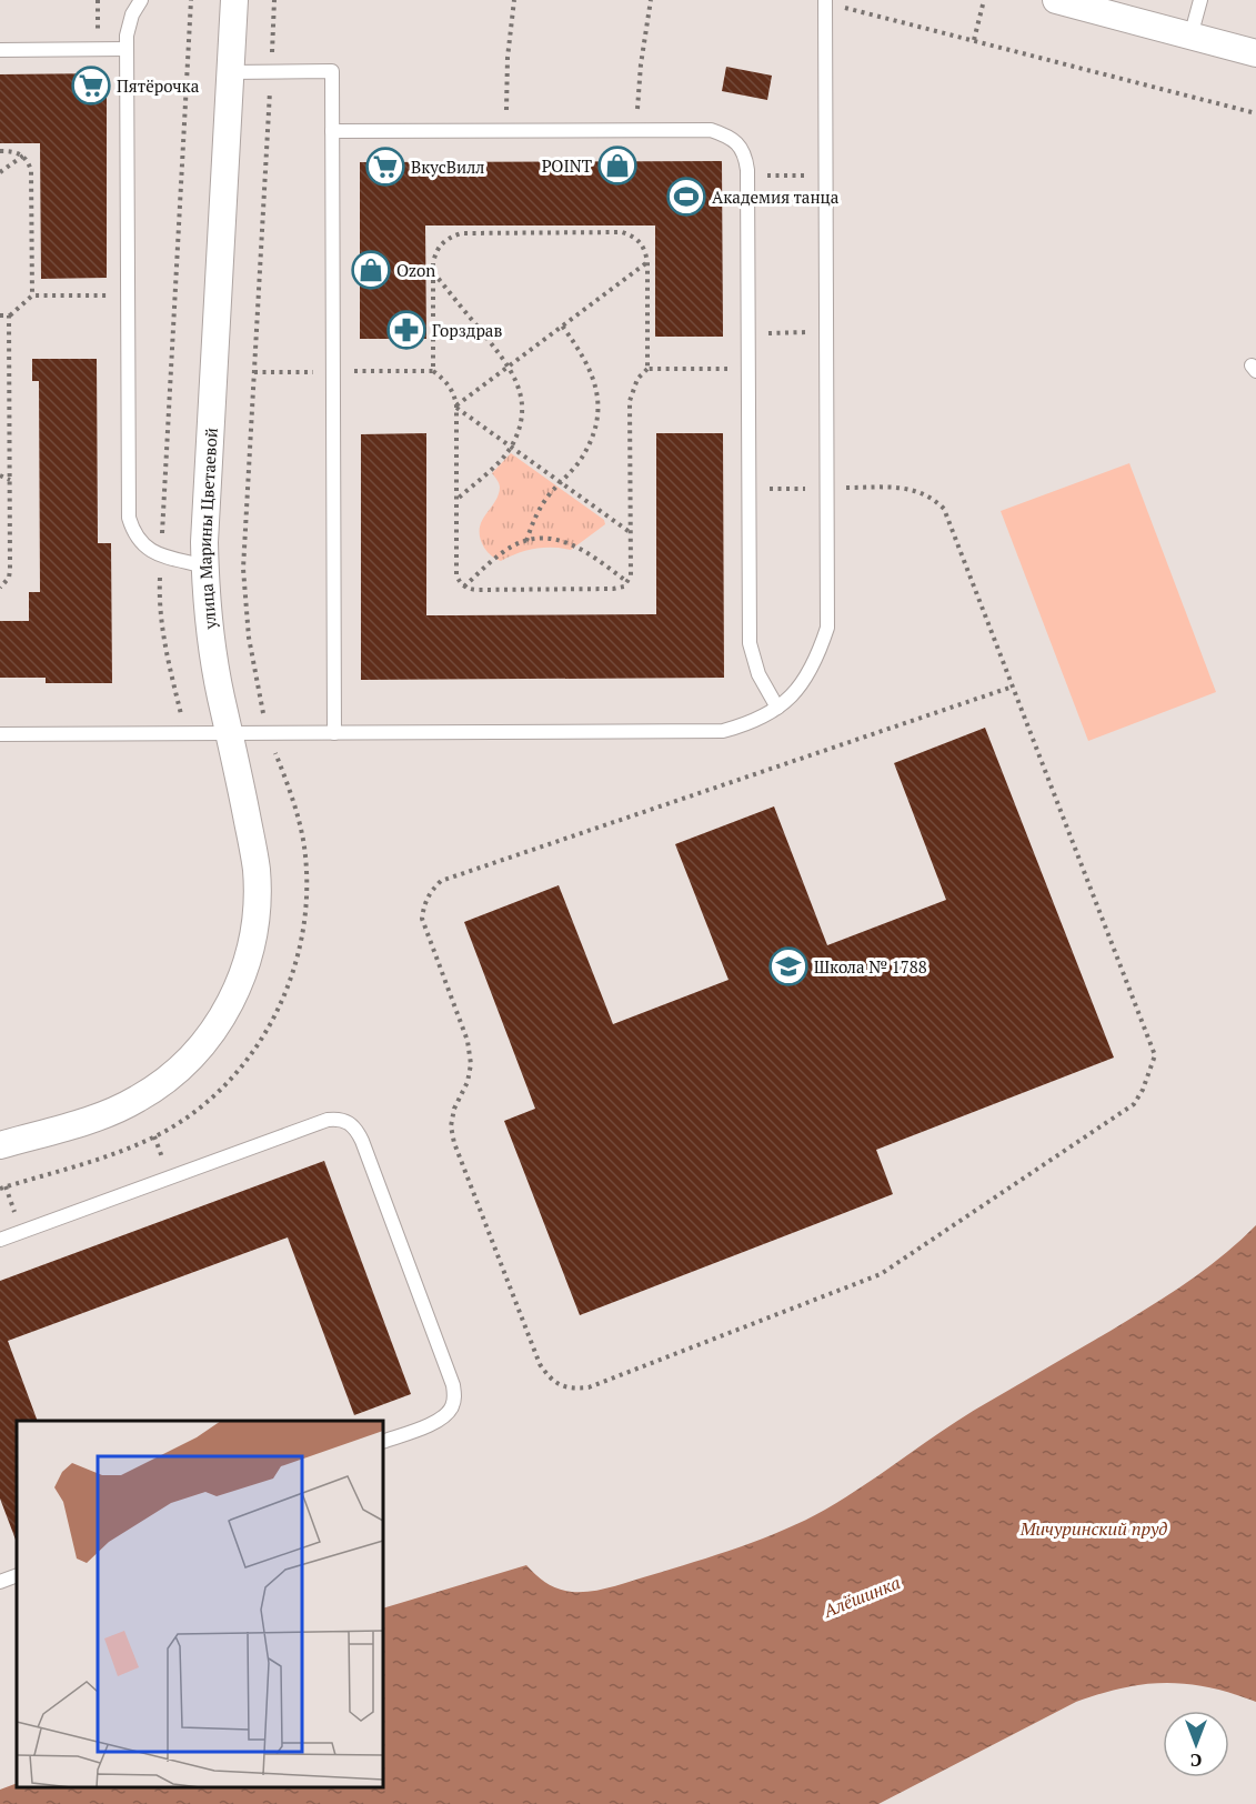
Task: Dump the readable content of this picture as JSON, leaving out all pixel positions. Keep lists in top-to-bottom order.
{
  "streets": {
    "street": ["улица Марины Цветаевой"]
  },
  "water": ["Мичуринский пруд", "Алёшинка"],
  "places": {
    "supermarket": ["Пятёрочка", "ВкусВилл"],
    "shop": ["POINT", "Ozon"],
    "sports": ["Академия танца"],
    "pharmacy": ["Горздрав"],
    "school or university": ["Школа № 1788"]
  },
  "north": "bottom"
}
